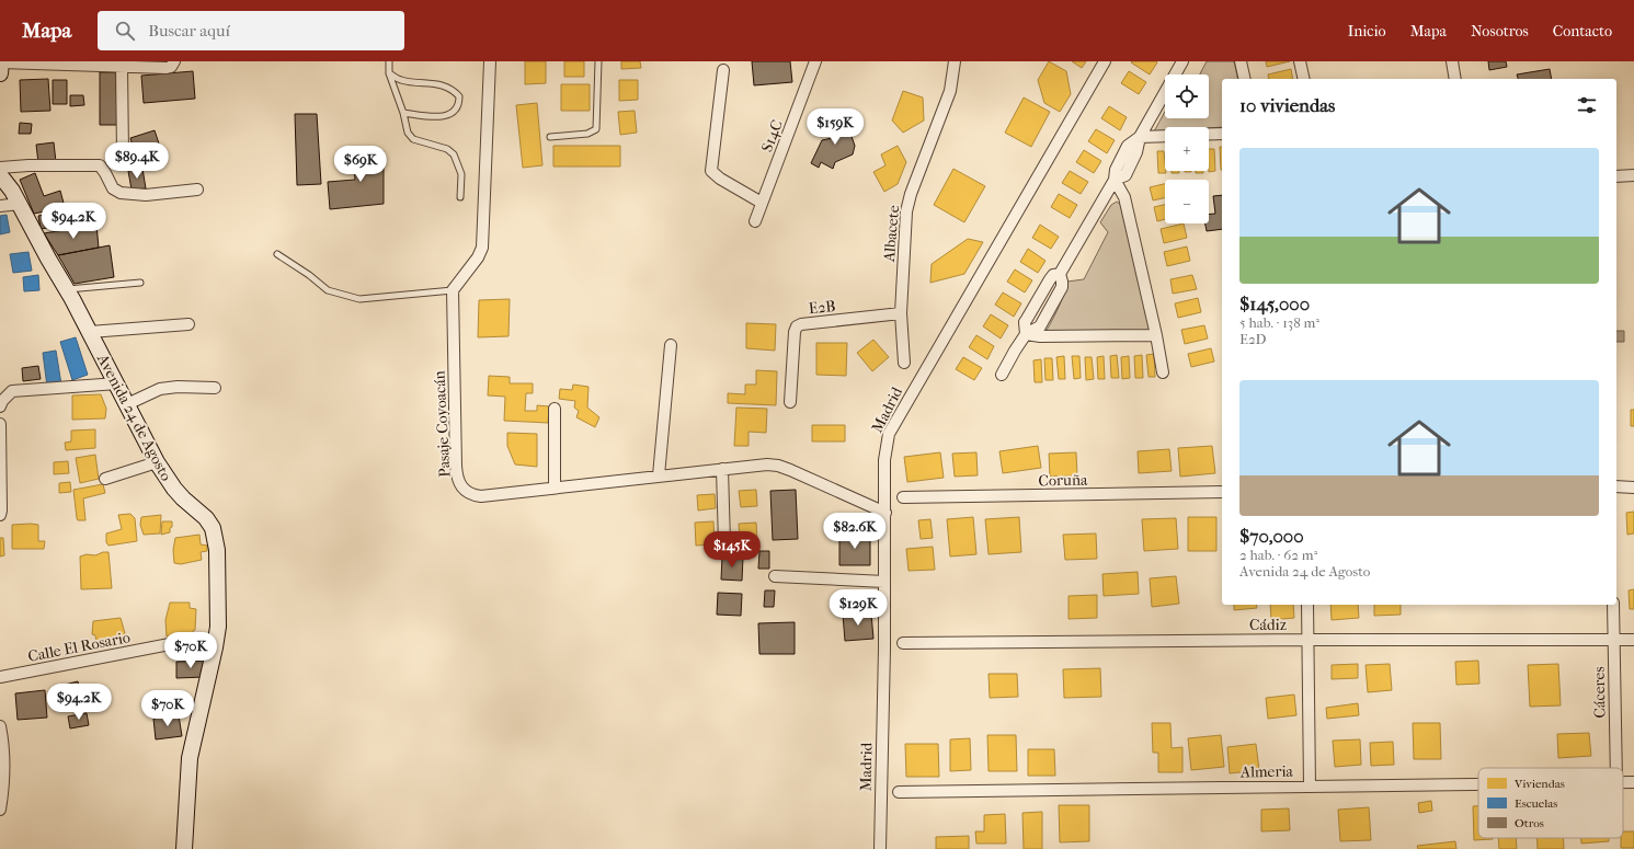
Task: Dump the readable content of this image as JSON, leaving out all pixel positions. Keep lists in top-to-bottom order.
{
  "streets": {
    "street": [
      "S14C",
      "Albacete",
      "E2B",
      "Madrid",
      "Avenida 24 de Agosto",
      "Pasaje Coyoacán",
      "Coruña",
      "Cádiz",
      "Calle El Rosario",
      "Cáceres",
      "Almeria"
    ]
  },
  "crossings": [
    ["Albacete", "E2B"],
    ["Madrid", "Pasaje Coyoacán"],
    ["Avenida 24 de Agosto", "Calle El Rosario"],
    ["Cádiz", "Cáceres"]
  ],
  "legend": ["Viviendas", "Escuelas", "Otros"],
  "page": {
    "header": "Mapa",
    "search": "Buscar aquí",
    "nav": [
      "Inicio",
      "Mapa",
      "Nosotros",
      "Contacto"
    ],
    "map_buttons": ["+", "−"],
    "heading": "10 viviendas",
    "price": [
      "$159K",
      "$89.4K",
      "$69K",
      "$94.2K",
      "$82.6K",
      "$145K",
      "$129K",
      "$70K",
      "$94.2K",
      "$70K"
    ],
    "list": [
      {
        "name": "$145,000",
        "note": "5 hab. · 138 m² · E2D"
      },
      {
        "name": "$70,000",
        "note": "2 hab. · 62 m² · Avenida 24 de Agosto"
      }
    ]
  }
}
